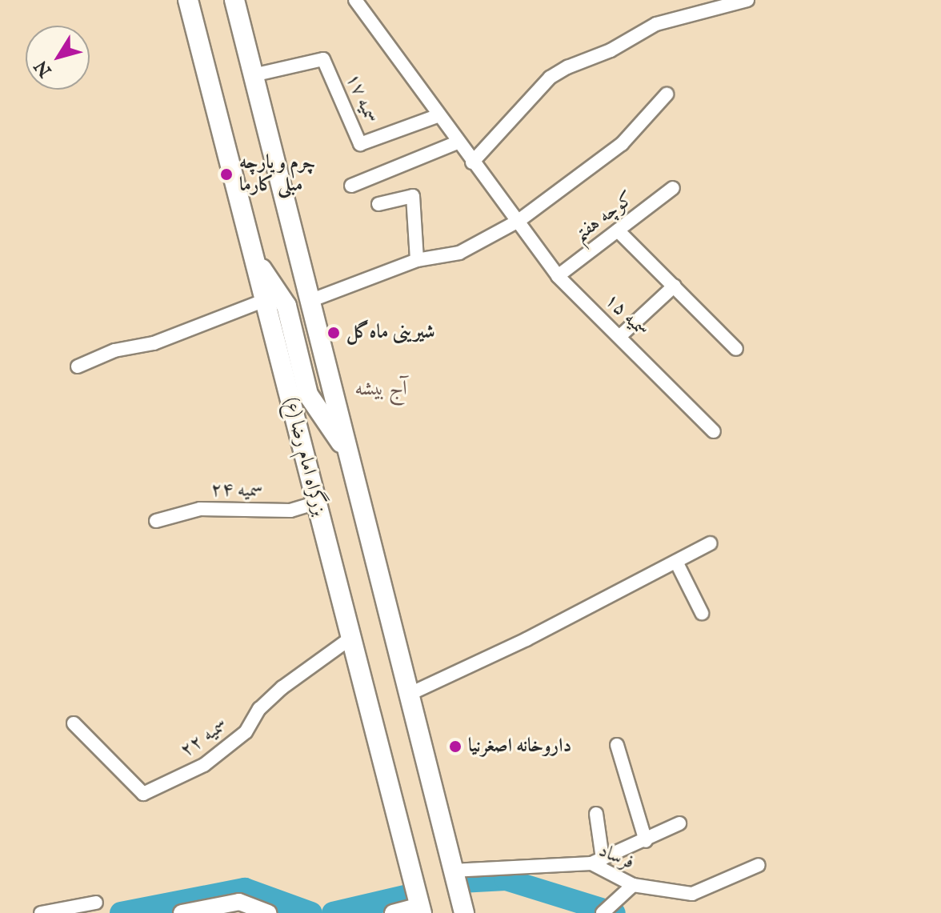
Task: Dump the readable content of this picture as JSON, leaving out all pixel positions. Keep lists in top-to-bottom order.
{
  "streets": {
    "highway": ["بزرگراه امام رضا (ع)"],
    "street": [
      "سمیه ۱۷",
      "کوچه هفتم",
      "سمیه ۱۵",
      "سمیه ۲۴",
      "سمیه ۲۲",
      "فرساد"
    ]
  },
  "crossings": [
    ["سمیه ۱۷", "سمیه ۱۵"],
    ["کوچه هفتم", "سمیه ۱۵"],
    ["بزرگراه امام رضا (ع)", "سمیه ۲۴"],
    ["بزرگراه امام رضا (ع)", "سمیه ۲۲"]
  ],
  "districts": ["آج بیشه"],
  "places": ["چرم و پارچه مبلی کارما", "شیرینی ماه‌گل", "داروخانه اصغرنیا"],
  "north": "bottom left"
}
